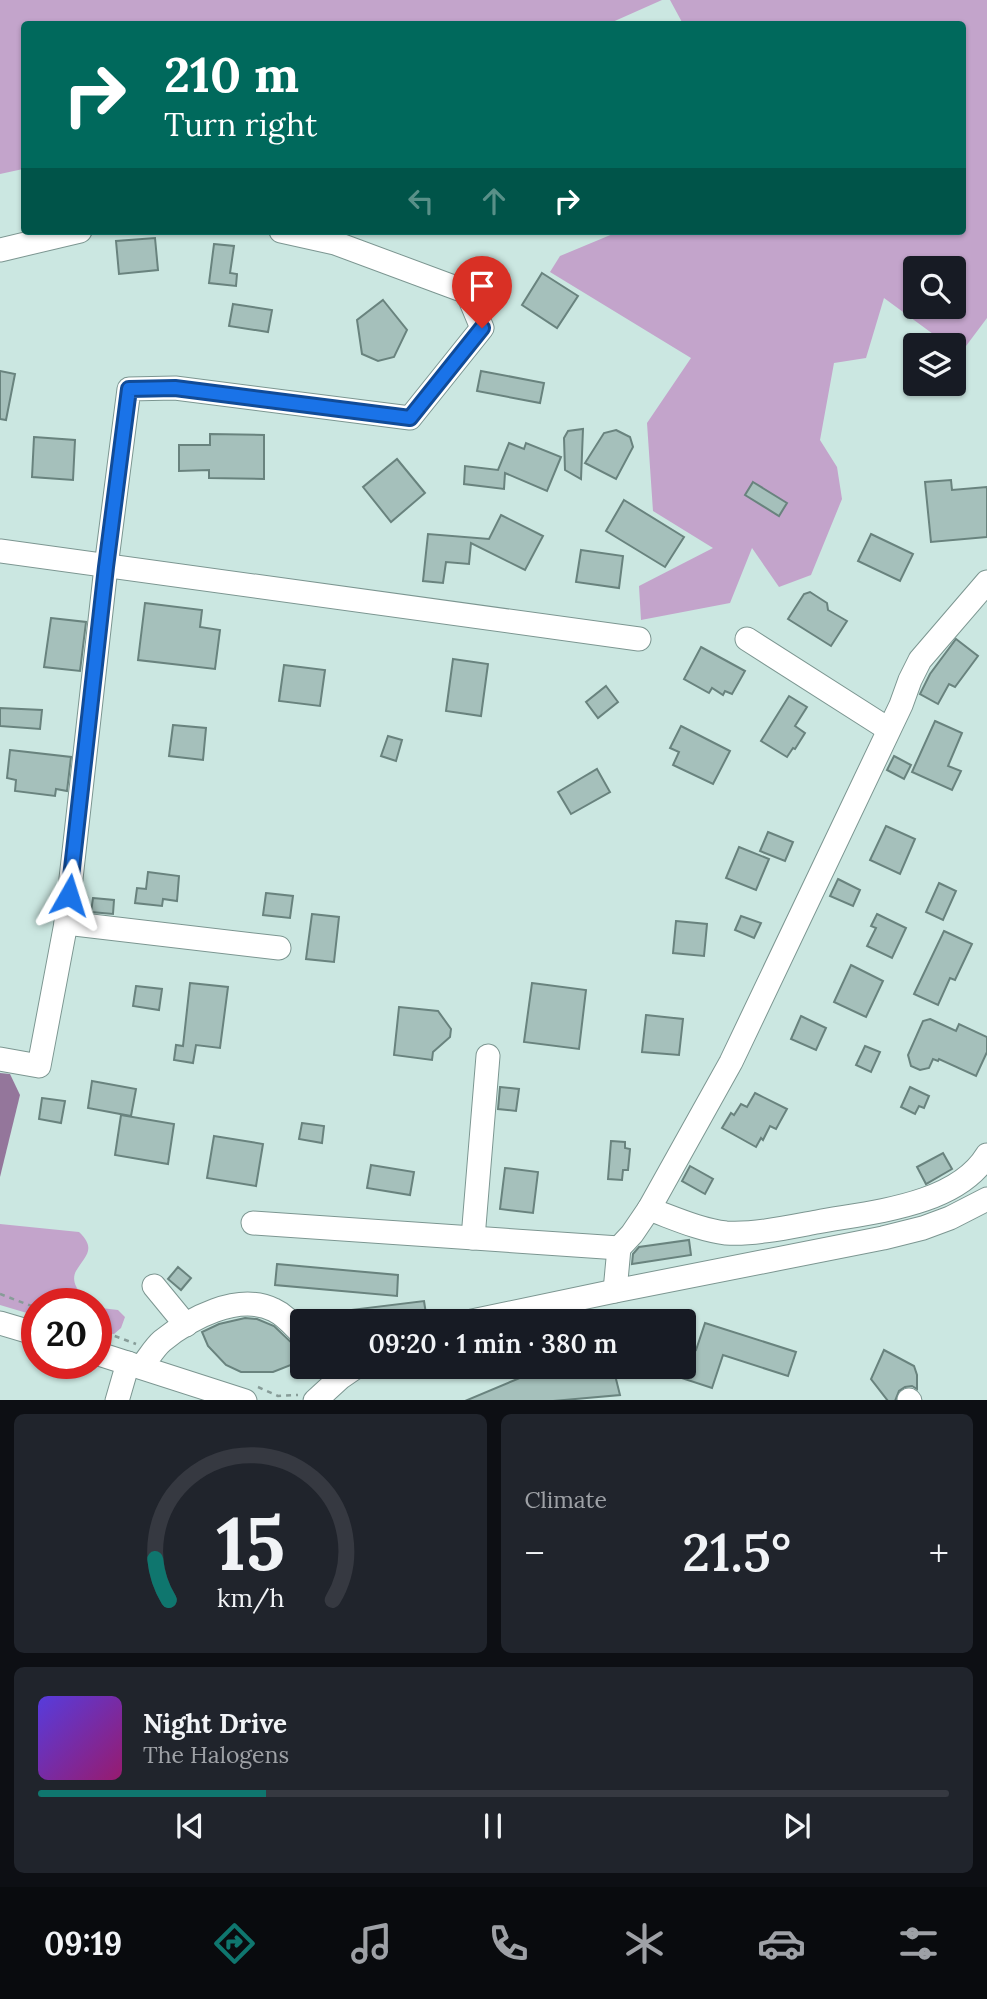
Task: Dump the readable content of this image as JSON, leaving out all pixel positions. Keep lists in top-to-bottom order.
{
  "page": {
    "turn": ["210 m", "Turn right"],
    "limit": "20",
    "trip": "09:20 · 1 min · 380 m",
    "tile": "Climate",
    "heat": ["−", "21.5°", "+"],
    "song": ["Night Drive", "The Halogens"],
    "tabs": "09:19",
    "gauge": ["15", "km/h"]
  }
}
